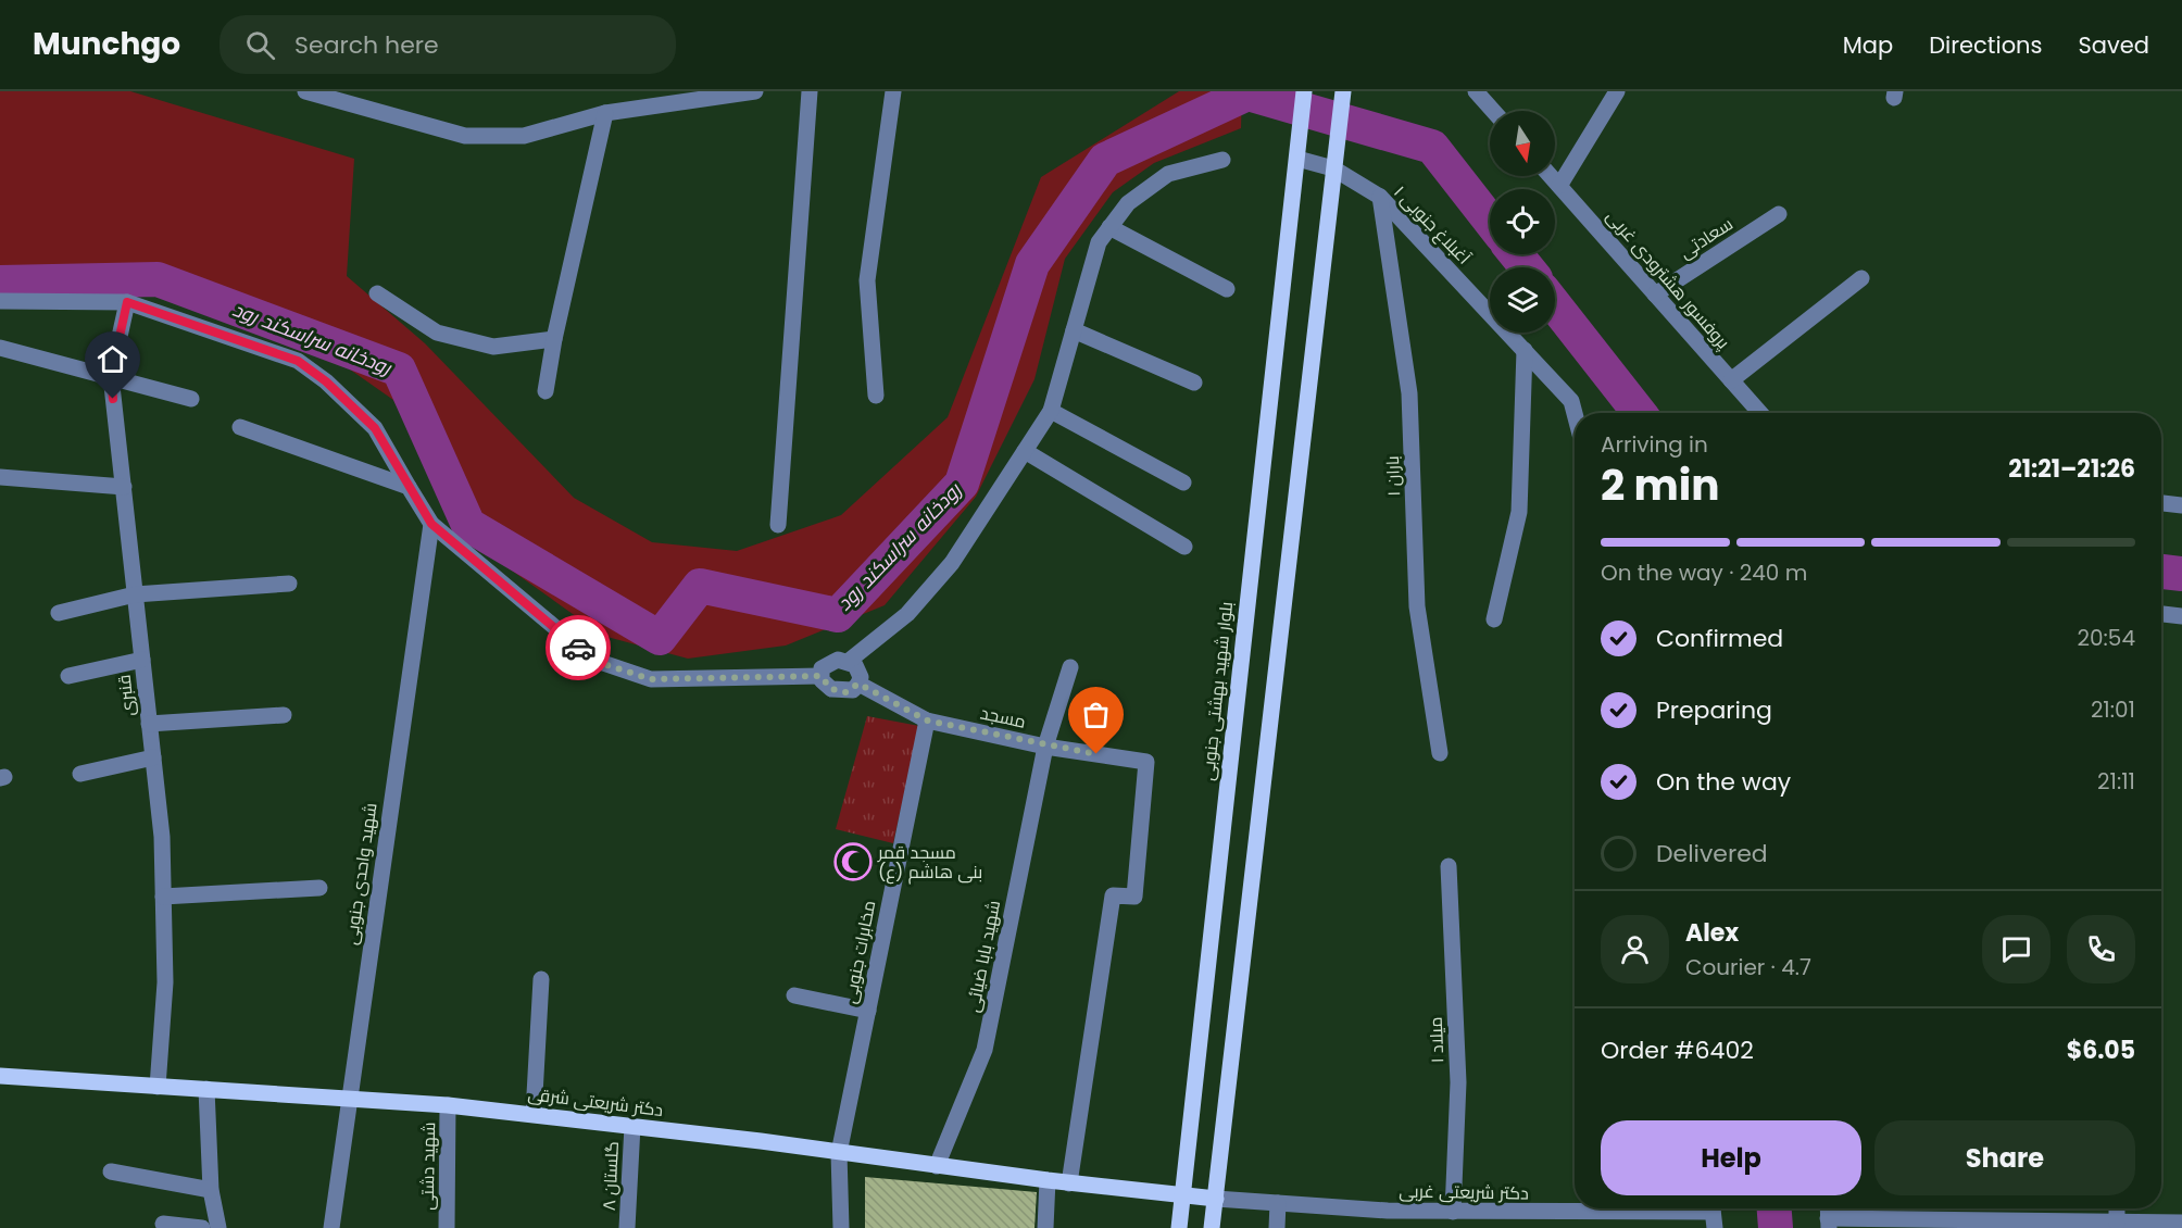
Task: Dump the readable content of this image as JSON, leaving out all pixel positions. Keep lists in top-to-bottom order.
{
  "streets": {
    "main road": ["بلوار شهید بهشتی جنوبی", "دکتر شریعتی شرقی"],
    "street": [
      "آغبلاغ جنوبی ۱",
      "سعادتی",
      "پروفسور هشترودی غربی",
      "باران ۱",
      "قنبری",
      "مسجد",
      "شهید واحدی جنوبی",
      "مخابرات جنوبی",
      "شهيد بابا ضيائی",
      "میلاد ۱",
      "شهید دشتی",
      "گلستان ۸",
      "دکتر شریعتی غربی"
    ]
  },
  "crossings": [
    ["آغبلاغ جنوبی ۱", "باران ۱"],
    ["آغبلاغ جنوبی ۱", "بلوار شهید بهشتی جنوبی"],
    ["سعادتی", "پروفسور هشترودی غربی"],
    ["بلوار شهید بهشتی جنوبی", "دکتر شریعتی شرقی"],
    ["قنبری", "دکتر شریعتی شرقی"],
    ["مسجد", "مخابرات جنوبی"],
    ["مسجد", "شهيد بابا ضيائی"],
    ["مسجد", "دکتر شریعتی شرقی"],
    ["شهید واحدی جنوبی", "دکتر شریعتی شرقی"],
    ["مخابرات جنوبی", "دکتر شریعتی شرقی"],
    ["شهيد بابا ضيائی", "دکتر شریعتی شرقی"],
    ["میلاد ۱", "دکتر شریعتی غربی"],
    ["دکتر شریعتی شرقی", "شهید دشتی"],
    ["دکتر شریعتی شرقی", "گلستان ۸"],
    ["دکتر شریعتی شرقی", "دکتر شریعتی غربی"]
  ],
  "water": ["رودخانه سراسکند رود"],
  "places": {
    "mosque": ["مسجد قمر بنی هاشم (ع)"]
  },
  "north": "bottom",
  "page": {
    "header": "Munchgo",
    "search": "Search here",
    "nav": ["Map", "Directions", "Saved"],
    "heading": ["2 min", "Arriving in", "21:21–21:26"],
    "panel": [
      "Alex",
      "Courier · 4.7",
      "Order #6402",
      "$6.05"
    ],
    "bar": "On the way · 240 m",
    "list": [
      ["Confirmed", "20:54"],
      ["Preparing", "21:01"],
      ["On the way", "21:11"],
      "Delivered"
    ],
    "buttons": ["Help", "Share"]
  }
}
